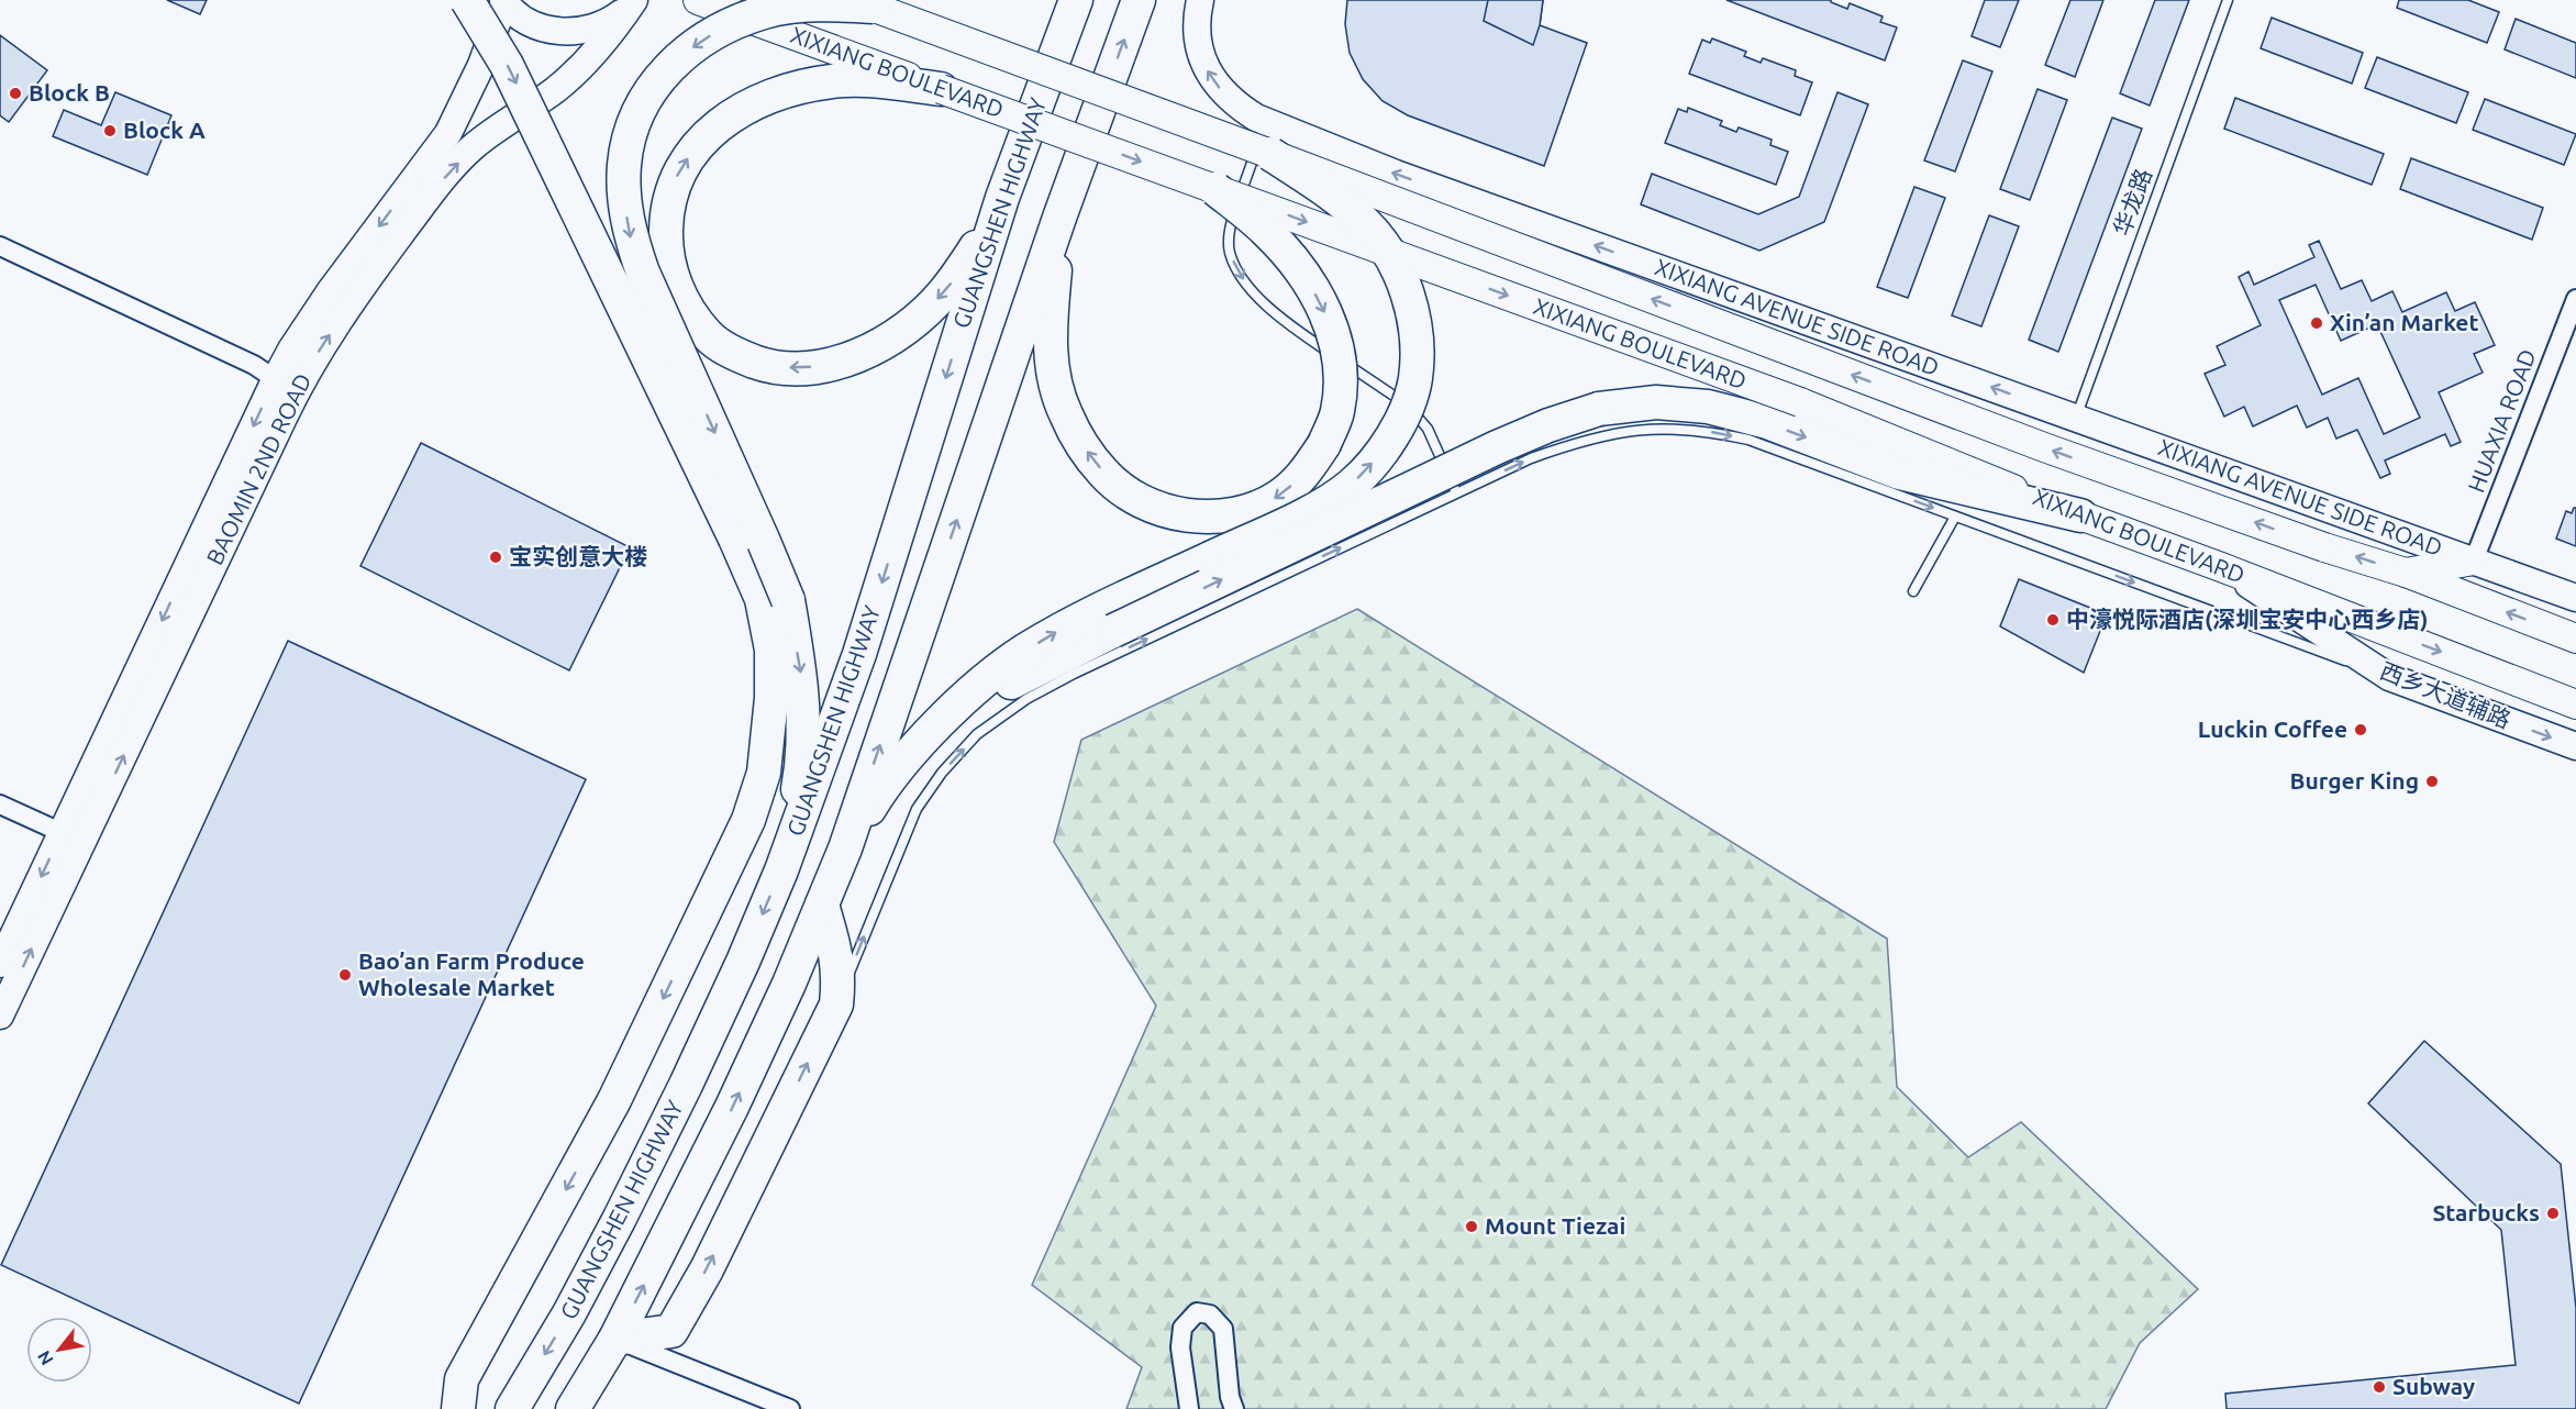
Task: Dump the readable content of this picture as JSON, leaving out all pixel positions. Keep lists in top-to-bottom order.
{
  "streets": {
    "highway": ["GUANGSHEN HIGHWAY"],
    "main road": ["XIXIANG BOULEVARD"],
    "street": [
      "XIXIANG AVENUE SIDE ROAD",
      "HUAXIA ROAD",
      "BAOMIN 2ND ROAD",
      "西乡大道辅路"
    ],
    "lane": ["华龙路"]
  },
  "crossings": [
    ["XIXIANG BOULEVARD", "西乡大道辅路"],
    ["华龙路", "XIXIANG AVENUE SIDE ROAD"],
    ["XIXIANG AVENUE SIDE ROAD", "HUAXIA ROAD"]
  ],
  "one_way": ["XIXIANG AVENUE SIDE ROAD"],
  "places": [
    "Block B",
    "Block A",
    "Xin’an Market",
    "宝实创意大楼",
    "中濠悦际酒店(深圳宝安中心西乡店)",
    "Luckin Coffee",
    "Burger King",
    "Bao’an Farm Produce Wholesale Market",
    "Starbucks",
    "Mount Tiezai",
    "Subway"
  ],
  "north": "bottom left"
}
